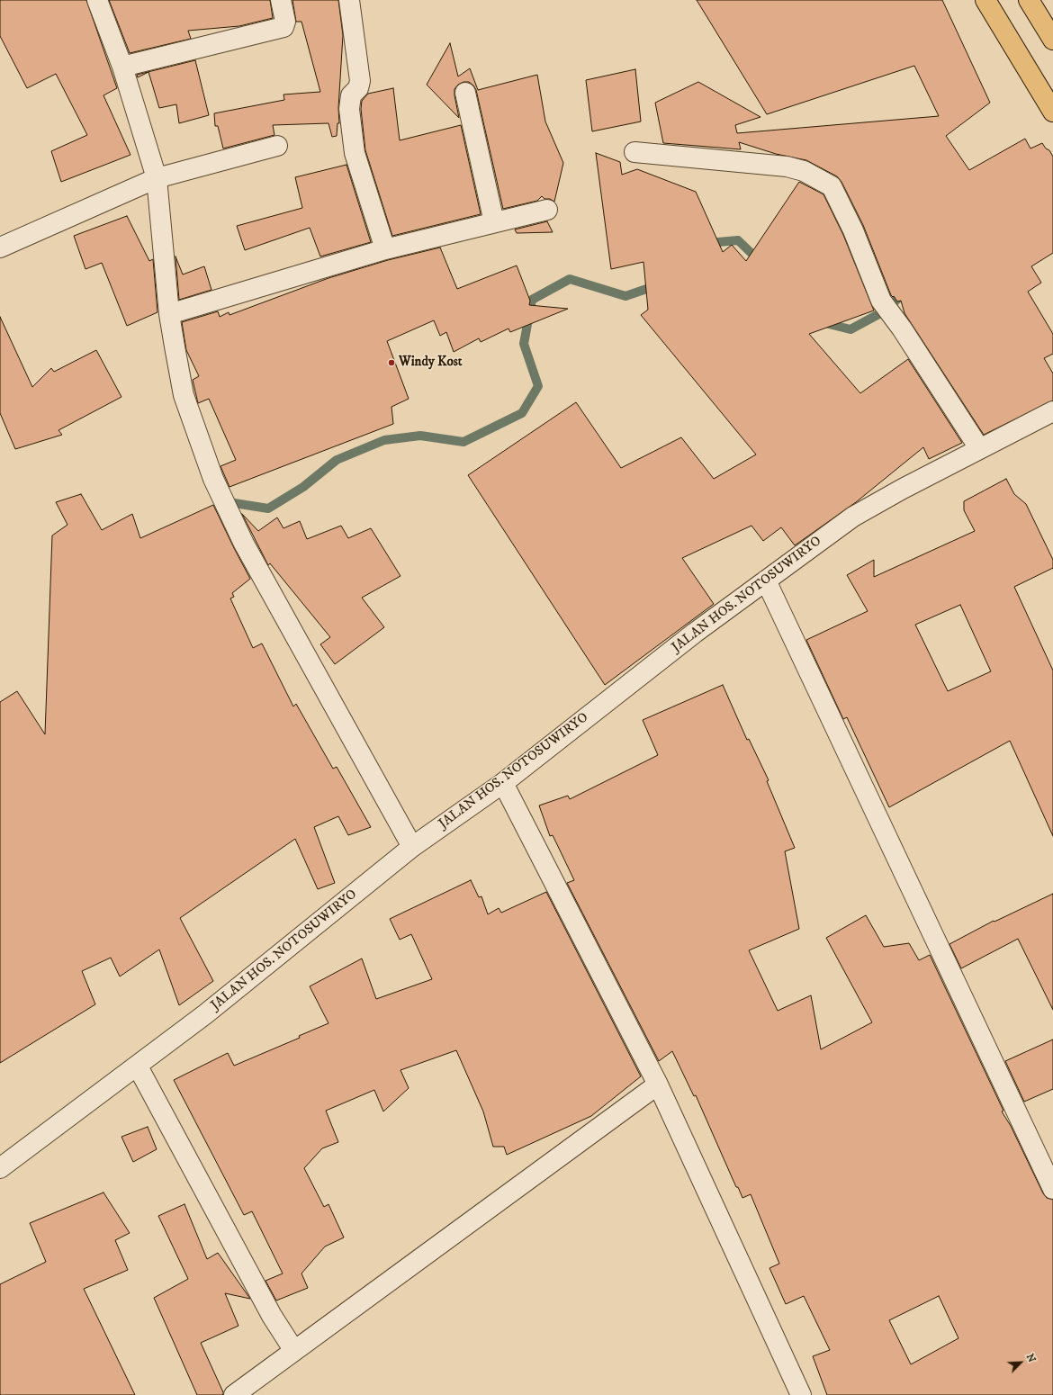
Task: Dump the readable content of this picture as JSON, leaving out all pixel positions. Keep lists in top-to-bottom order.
{
  "streets": {
    "street": ["JALAN HOS. NOTOSUWIRYO"]
  },
  "places": ["Windy Kost"],
  "north": "top right"
}
